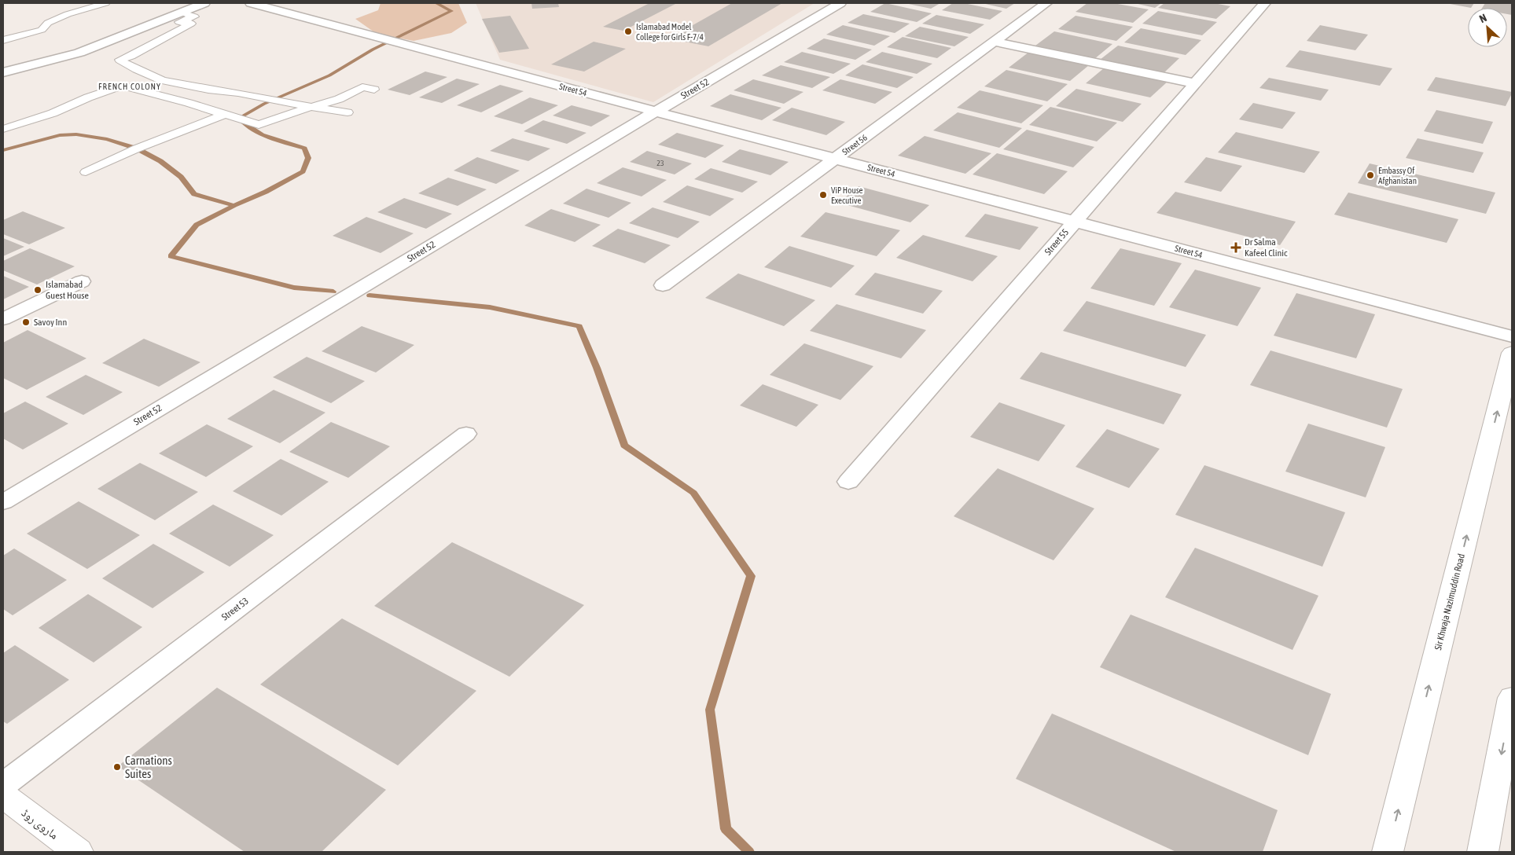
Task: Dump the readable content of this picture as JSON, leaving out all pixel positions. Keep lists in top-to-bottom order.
{
  "streets": {
    "main road": ["Sir Khwaja Nazimuddin Road", "ماروی روڈ"],
    "street": [
      "Street 52",
      "Street 54",
      "Street 56",
      "Street 55",
      "Street 53"
    ]
  },
  "crossings": [
    ["Street 52", "Street 54"],
    ["Street 54", "Street 56"],
    ["Street 54", "Street 55"]
  ],
  "districts": ["FRENCH COLONY"],
  "places": {
    "other": [
      "Islamabad Model College for Girls F-7/4",
      "Embassy Of Afghanistan",
      "ViP House Executive",
      "Islamabad Guest House",
      "Savoy Inn",
      "Carnations Suites"
    ],
    "health": ["Dr Salma Kafeel Clinic"]
  },
  "house_numbers": ["23"],
  "north": "top left"
}
